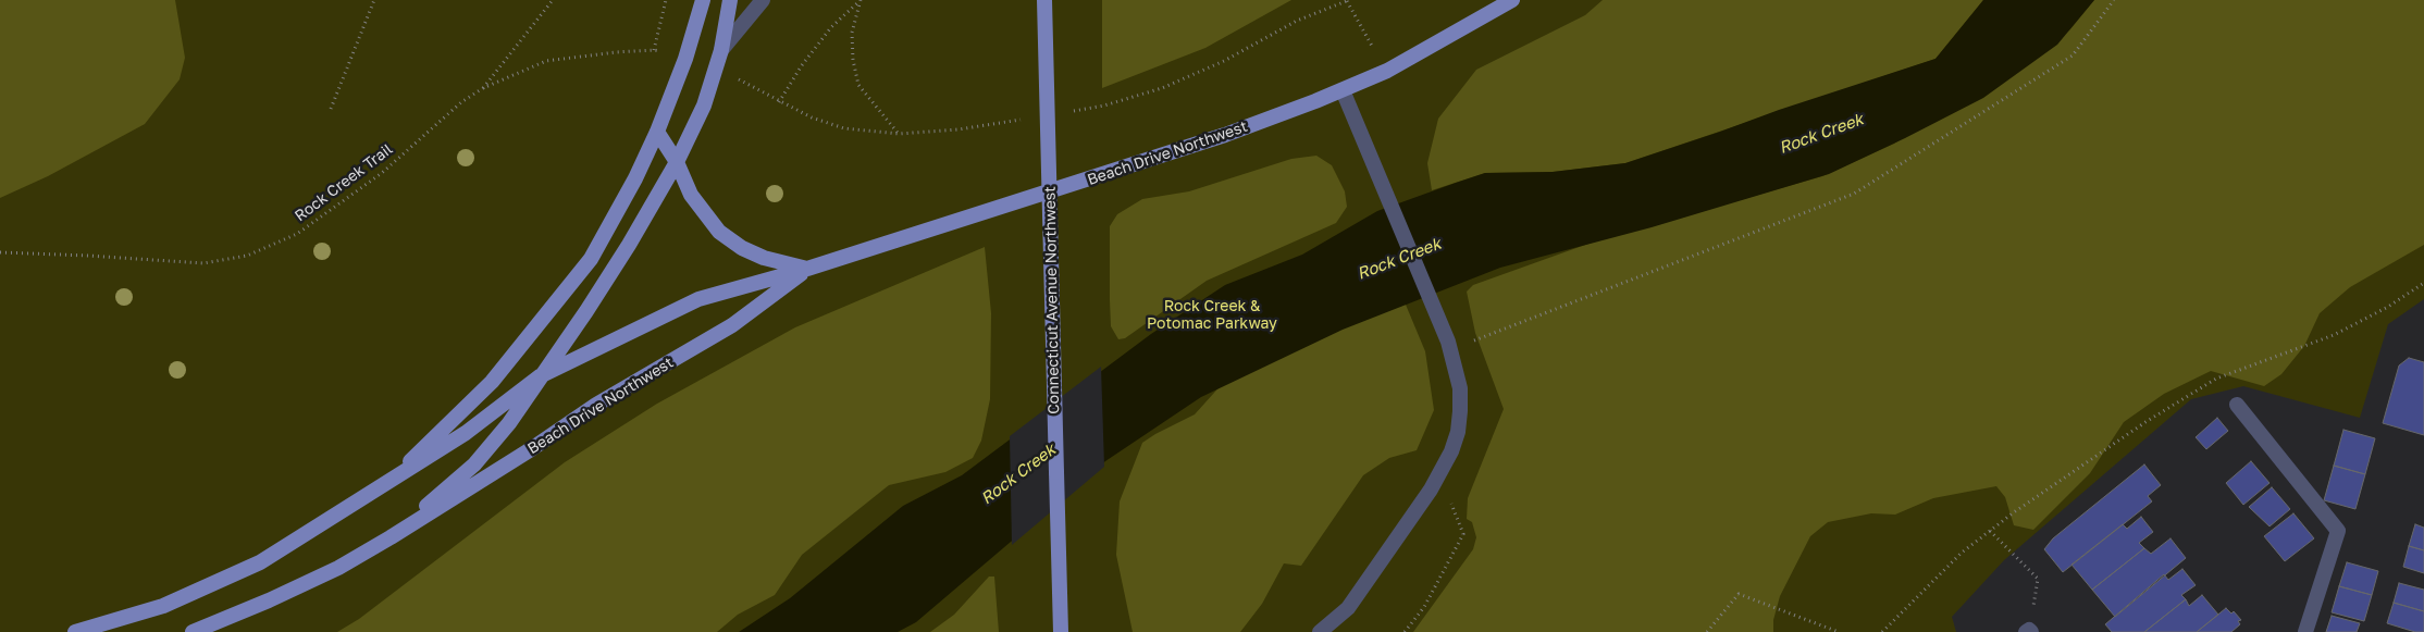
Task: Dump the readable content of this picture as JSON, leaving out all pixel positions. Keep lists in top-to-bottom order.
{
  "streets": {
    "main road": ["Beach Drive Northwest", "Connecticut Avenue Northwest"],
    "path": ["Rock Creek Trail"]
  },
  "water": ["Rock Creek"],
  "parks": ["Rock Creek & Potomac Parkway"]
}
